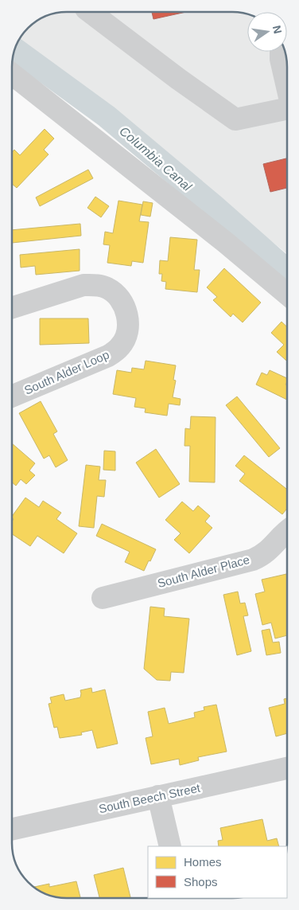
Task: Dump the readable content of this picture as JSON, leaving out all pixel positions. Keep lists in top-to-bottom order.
{
  "streets": {
    "street": ["South Alder Loop", "South Alder Place", "South Beech Street"]
  },
  "water": ["Columbia Canal"],
  "legend": ["Homes", "Shops"],
  "north": "right"
}
